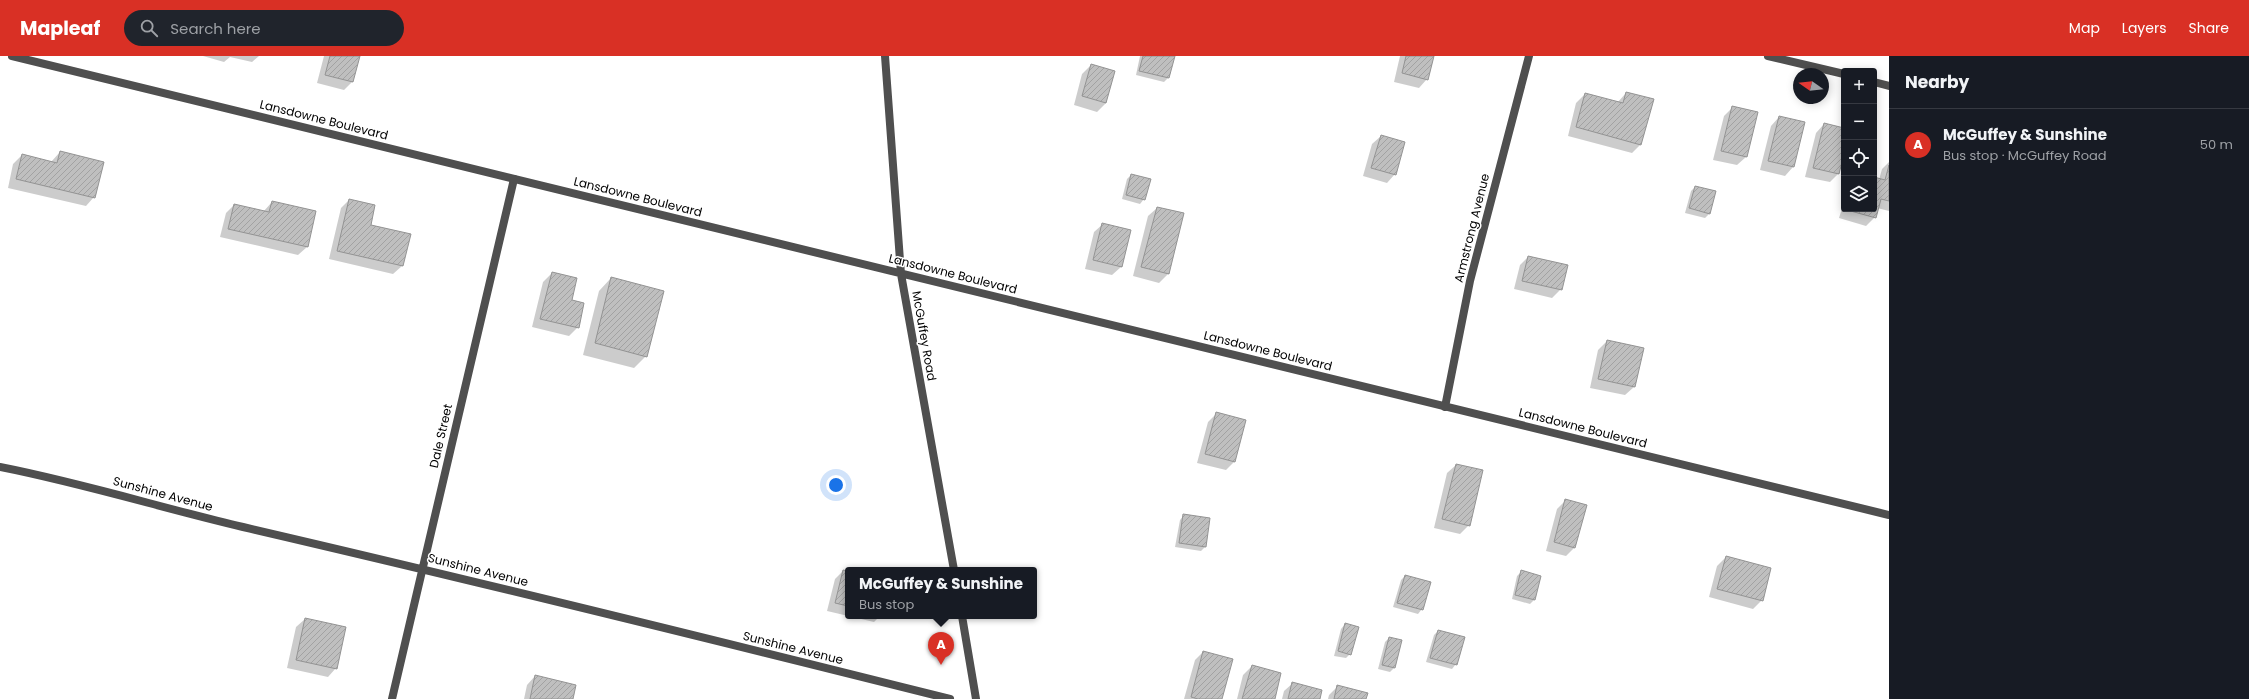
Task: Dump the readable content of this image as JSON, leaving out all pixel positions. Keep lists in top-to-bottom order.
{
  "streets": {
    "street": [
      "Lansdowne Boulevard",
      "Armstrong Avenue",
      "McGuffey Road",
      "Dale Street",
      "Sunshine Avenue"
    ]
  },
  "crossings": [
    ["Lansdowne Boulevard", "Armstrong Avenue"],
    ["Lansdowne Boulevard", "McGuffey Road"],
    ["Lansdowne Boulevard", "Dale Street"],
    ["Dale Street", "Sunshine Avenue"]
  ],
  "north": "left",
  "page": {
    "header": "Mapleaf",
    "search": "Search here",
    "nav": ["Map", "Layers", "Share"],
    "heading": "Nearby",
    "map_buttons": ["+", "−"],
    "list": [
      {
        "mark": "A",
        "name": "McGuffey & Sunshine",
        "note": "Bus stop · McGuffey Road",
        "value": "50 m"
      }
    ],
    "popup": ["McGuffey & Sunshine", "Bus stop"],
    "pins": "A"
  }
}
